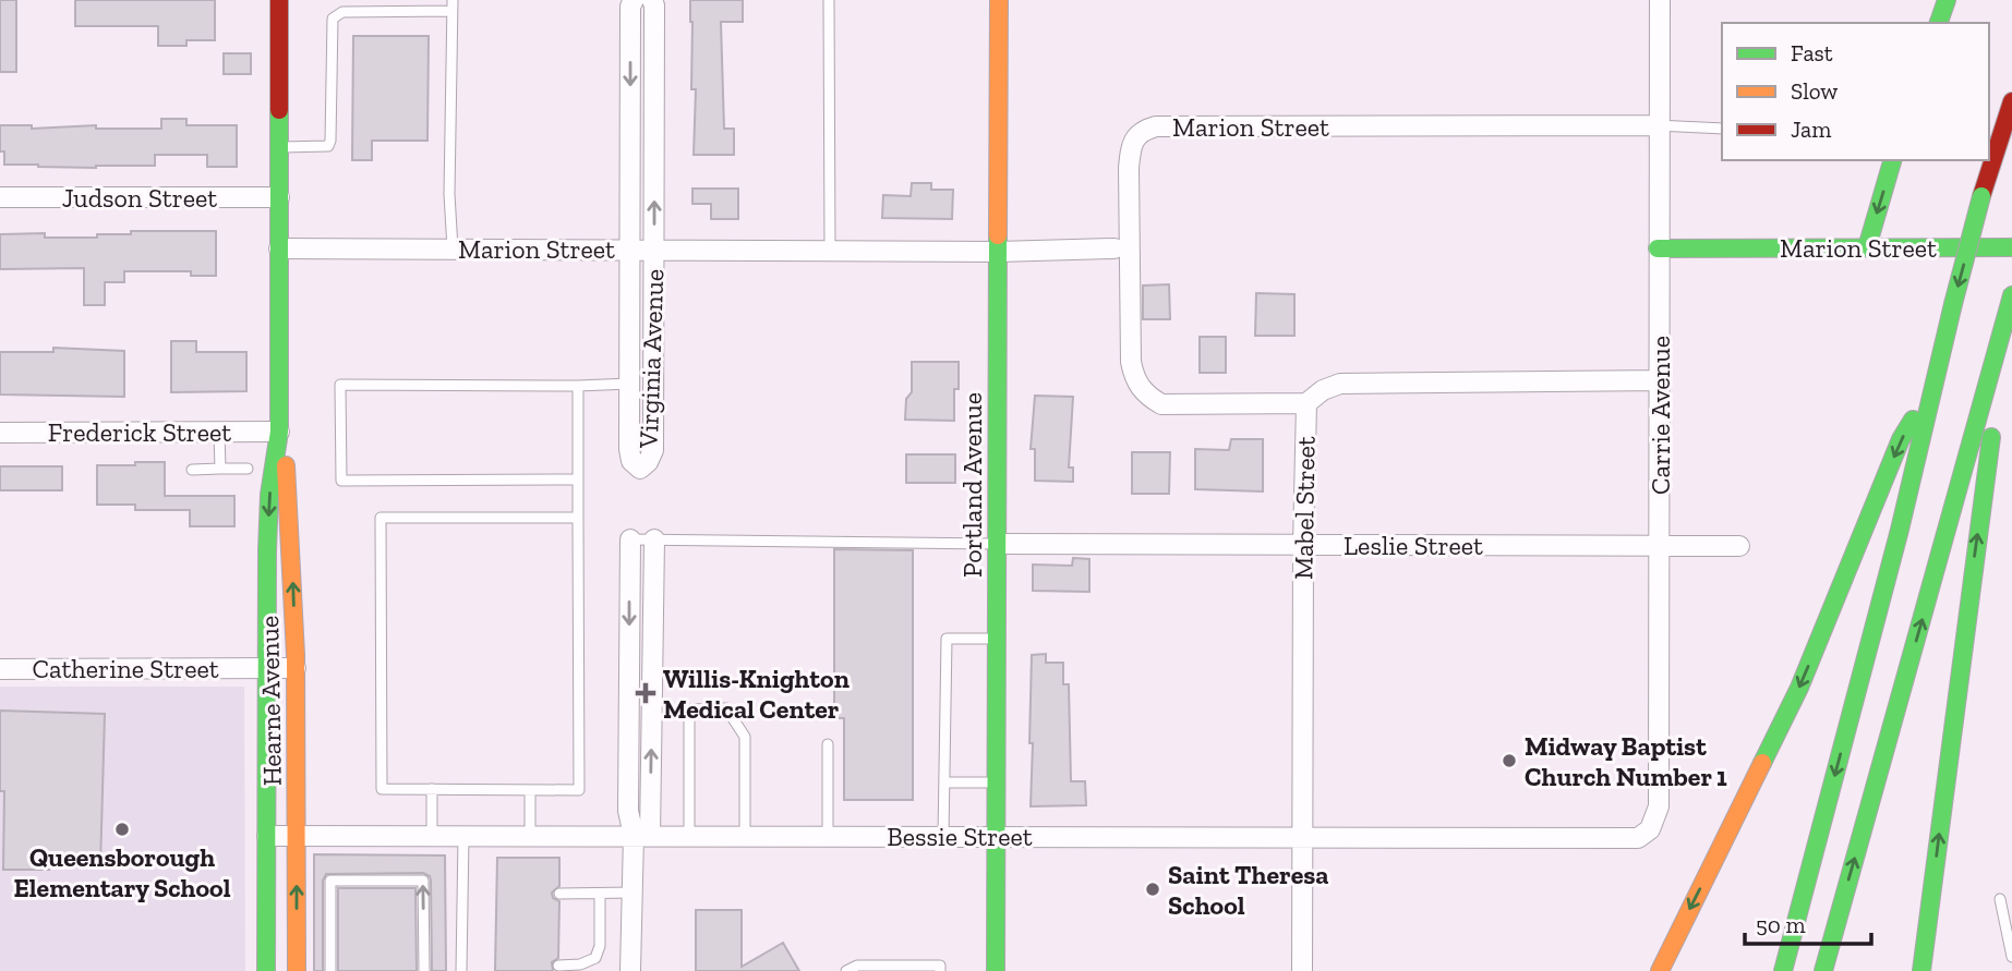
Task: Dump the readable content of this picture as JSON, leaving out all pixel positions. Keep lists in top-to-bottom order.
{
  "streets": {
    "main road": ["Marion Street", "Portland Avenue", "Hearne Avenue"],
    "street": [
      "Judson Street",
      "Virginia Avenue",
      "Carrie Avenue",
      "Frederick Street",
      "Mabel Street",
      "Leslie Street",
      "Catherine Street",
      "Bessie Street"
    ]
  },
  "crossings": [
    ["Marion Street", "Virginia Avenue"],
    ["Marion Street", "Carrie Avenue"],
    ["Marion Street", "Portland Avenue"],
    ["Marion Street", "Mabel Street"],
    ["Marion Street", "Hearne Avenue"],
    ["Judson Street", "Hearne Avenue"],
    ["Carrie Avenue", "Mabel Street"],
    ["Carrie Avenue", "Leslie Street"],
    ["Carrie Avenue", "Bessie Street"],
    ["Frederick Street", "Hearne Avenue"],
    ["Portland Avenue", "Leslie Street"],
    ["Portland Avenue", "Bessie Street"],
    ["Mabel Street", "Leslie Street"],
    ["Mabel Street", "Bessie Street"],
    ["Catherine Street", "Hearne Avenue"],
    ["Hearne Avenue", "Bessie Street"]
  ],
  "places": {
    "health": ["Willis-Knighton Medical Center"],
    "other": ["Midway Baptist Church Number 1", "Queensborough Elementary School", "Saint Theresa School"]
  },
  "legend": ["Fast", "Slow", "Jam"],
  "scale_bar": "50 m"
}
